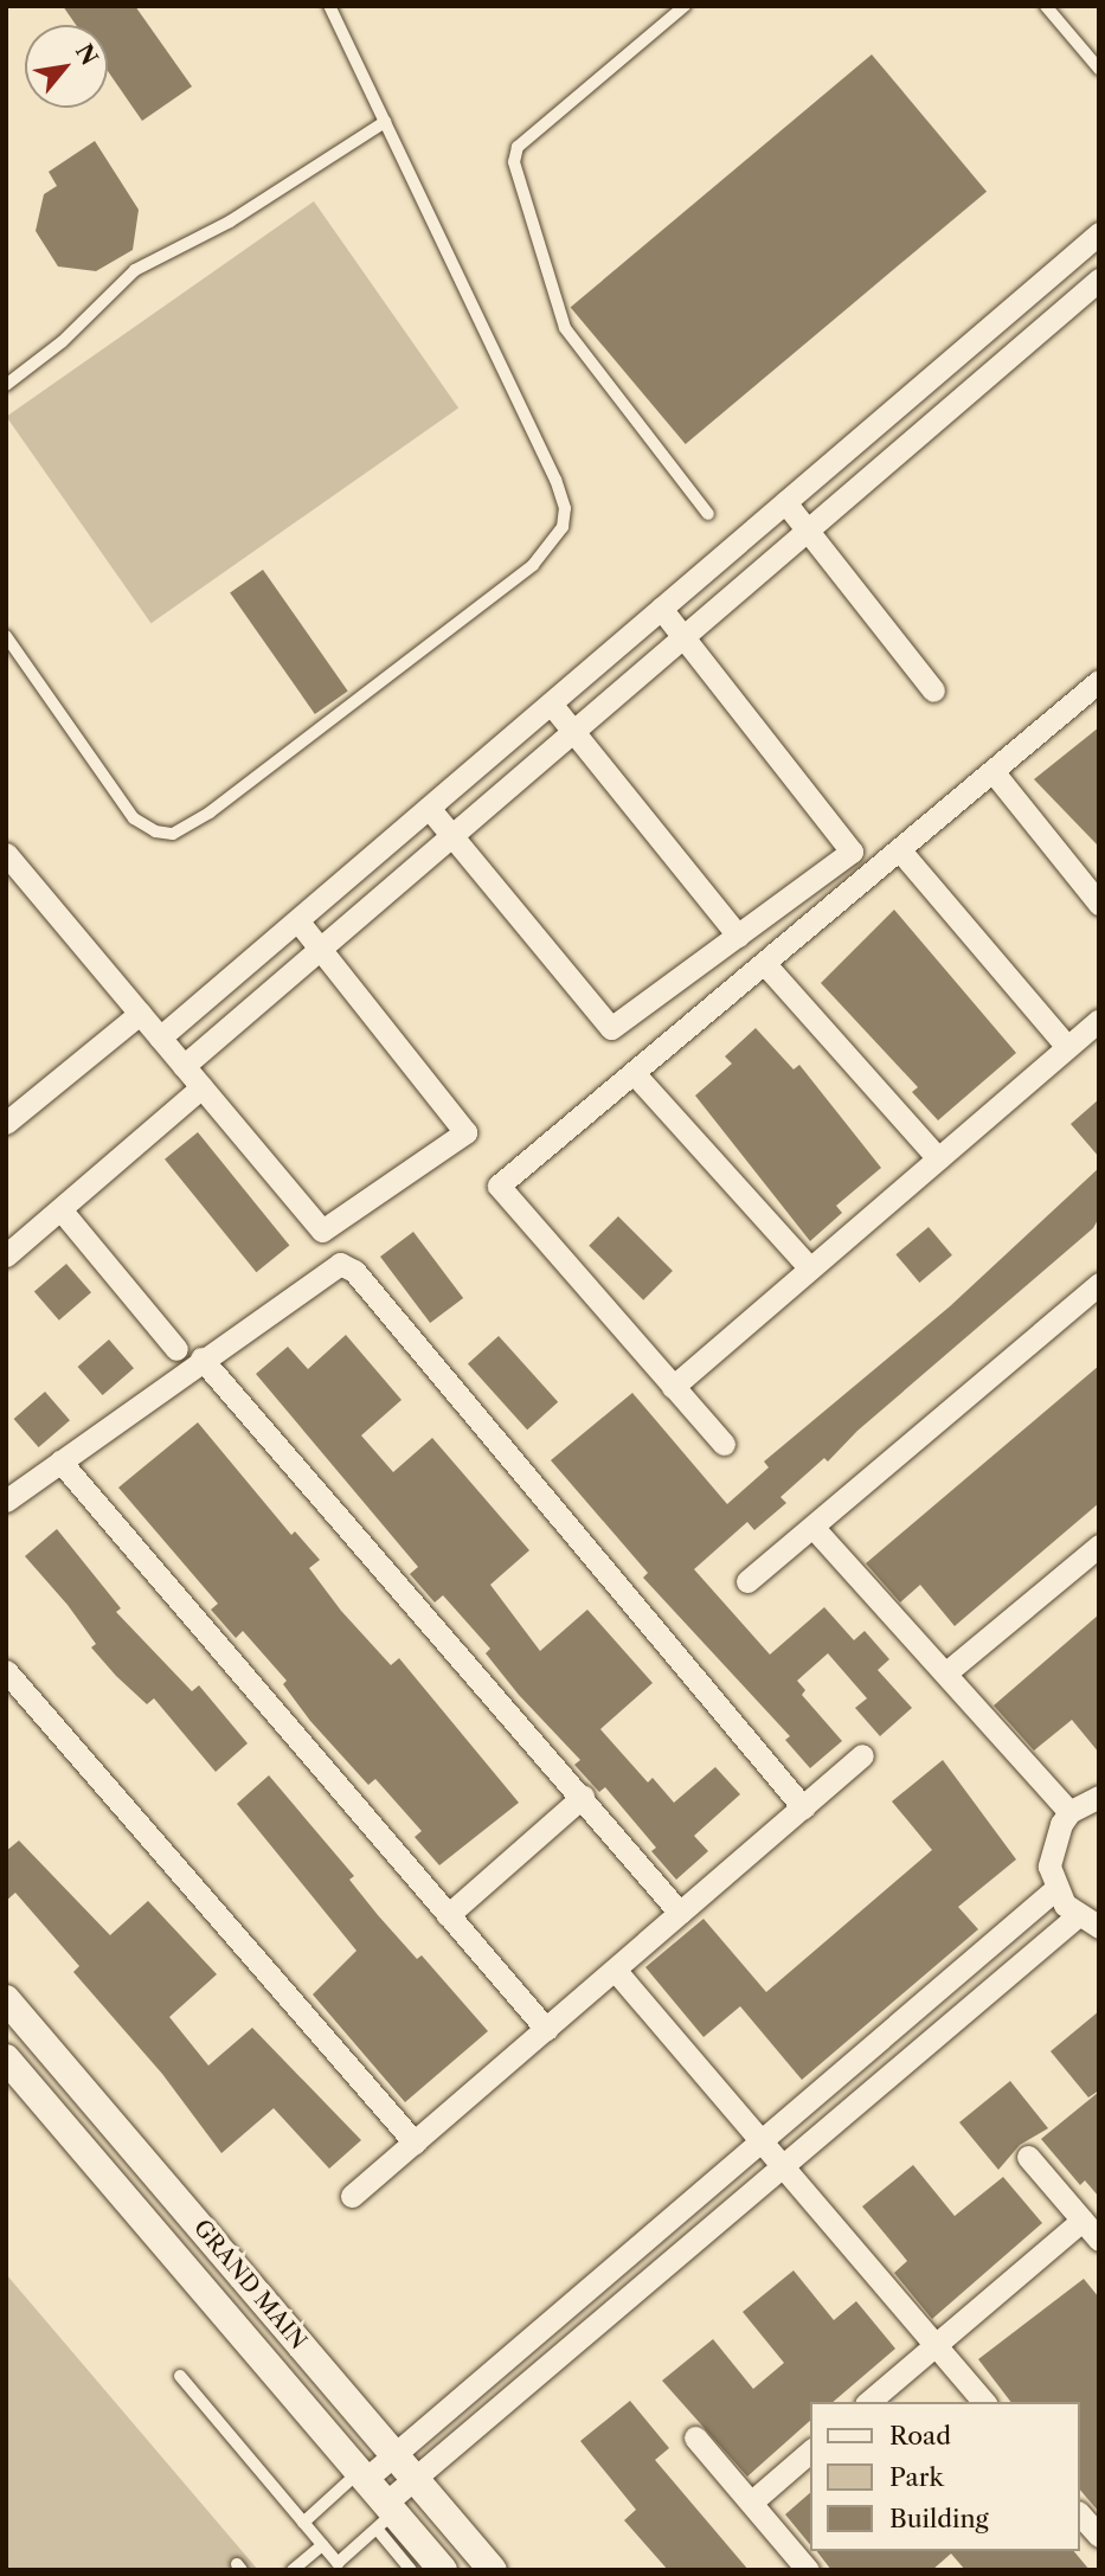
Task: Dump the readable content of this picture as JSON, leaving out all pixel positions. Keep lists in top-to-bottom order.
{
  "streets": {
    "street": ["GRAND MAIN"]
  },
  "legend": ["Road", "Park", "Building"],
  "north": "top right"
}
